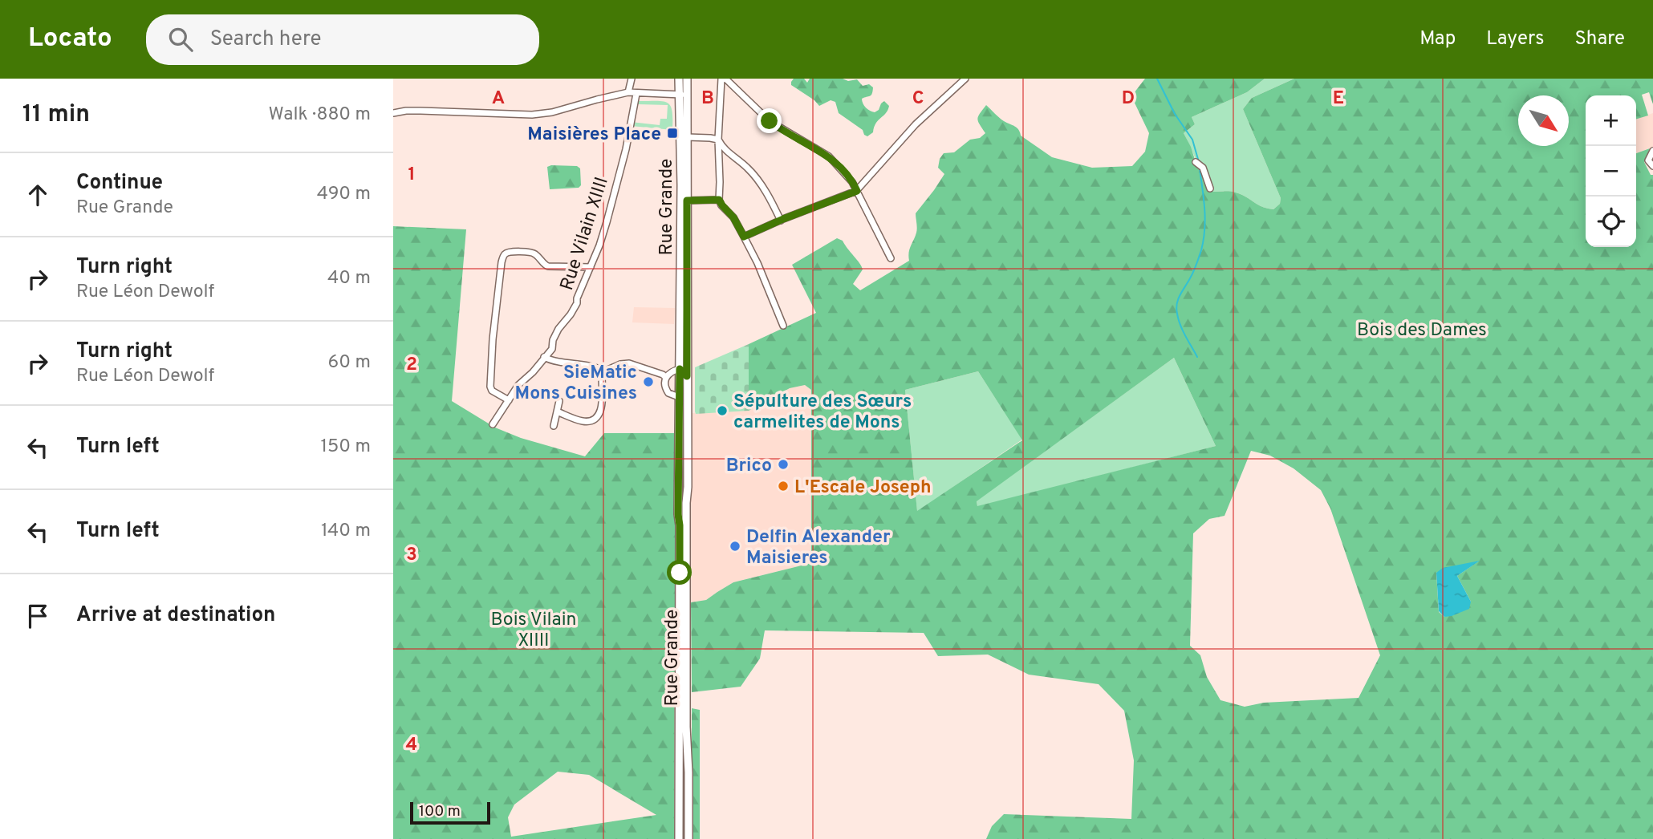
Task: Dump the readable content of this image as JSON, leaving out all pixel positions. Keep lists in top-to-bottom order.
{
  "streets": {
    "main road": ["Rue Grande"],
    "street": ["Rue Vilain XIIII"]
  },
  "parks": ["Bois des Dames", "Bois Vilain XIIII"],
  "places": {
    "transit": ["Maisières Place"],
    "other": [
      "SieMatic Mons Cuisines",
      "Sépulture des Sœurs carmelites de Mons",
      "Brico",
      "L'Escale Joseph",
      "Delfin Alexander Maisieres"
    ]
  },
  "scale_bar": "100 m",
  "north": "bottom right",
  "page": {
    "header": "Locato",
    "search": "Search here",
    "nav": ["Map", "Layers", "Share"],
    "heading": ["11 min", "Walk · 880 m"],
    "map_buttons": ["+", "−"],
    "list": [
      ["Continue", "Rue Grande", "490 m"],
      ["Turn right", "Rue Léon Dewolf", "40 m"],
      ["Turn right", "Rue Léon Dewolf", "60 m"],
      ["Turn left", "150 m"],
      ["Turn left", "140 m"],
      "Arrive at destination"
    ],
    "scale": "100 m"
  },
  "grid": {
    "columns": [
      "A",
      "B",
      "C",
      "D",
      "E"
    ],
    "rows": [
      "1",
      "2",
      "3",
      "4"
    ]
  }
}
